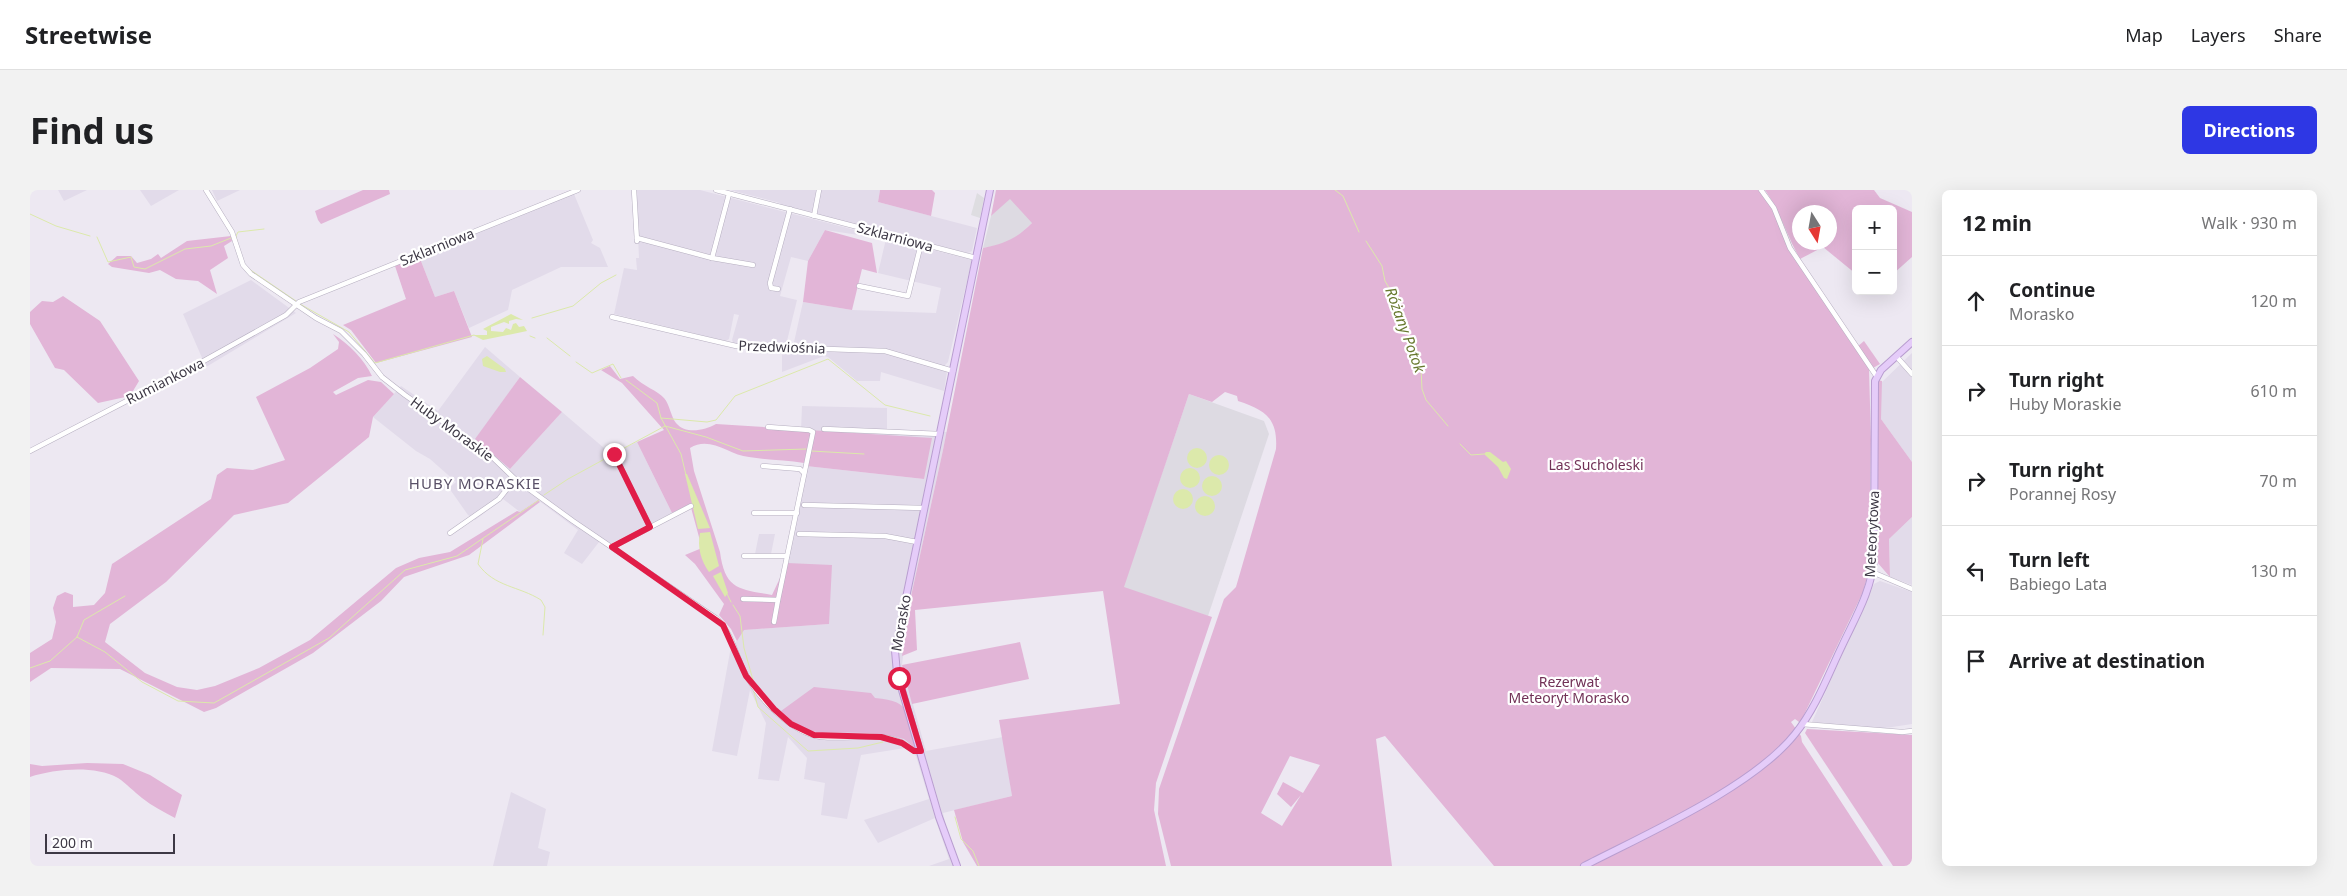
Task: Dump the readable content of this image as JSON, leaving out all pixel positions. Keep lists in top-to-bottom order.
{
  "streets": {
    "street": [
      "Szklarniowa",
      "Przedwiośnia",
      "Rumiankowa",
      "Huby Moraskie",
      "Meteorytowa",
      "Morasko"
    ]
  },
  "crossings": [
    ["Szklarniowa", "Rumiankowa"],
    ["Szklarniowa", "Huby Moraskie"],
    ["Szklarniowa", "Morasko"],
    ["Przedwiośnia", "Morasko"],
    ["Rumiankowa", "Huby Moraskie"],
    ["Huby Moraskie", "Morasko"]
  ],
  "districts": ["HUBY MORASKIE"],
  "water": ["Różany Potok"],
  "parks": ["Las Sucholeski", "Rezerwat Meteoryt Morasko"],
  "scale_bar": "200 m",
  "north": "bottom",
  "page": {
    "header": "Streetwise",
    "nav": ["Map", "Layers", "Share"],
    "buttons": "Directions",
    "title": "Find us",
    "heading": ["12 min", "Walk · 930 m"],
    "map_buttons": ["+", "−"],
    "list": [
      ["Continue", "Morasko", "120 m"],
      ["Turn right", "Huby Moraskie", "610 m"],
      ["Turn right", "Porannej Rosy", "70 m"],
      ["Turn left", "Babiego Lata", "130 m"],
      "Arrive at destination"
    ],
    "scale": "200 m"
  }
}
